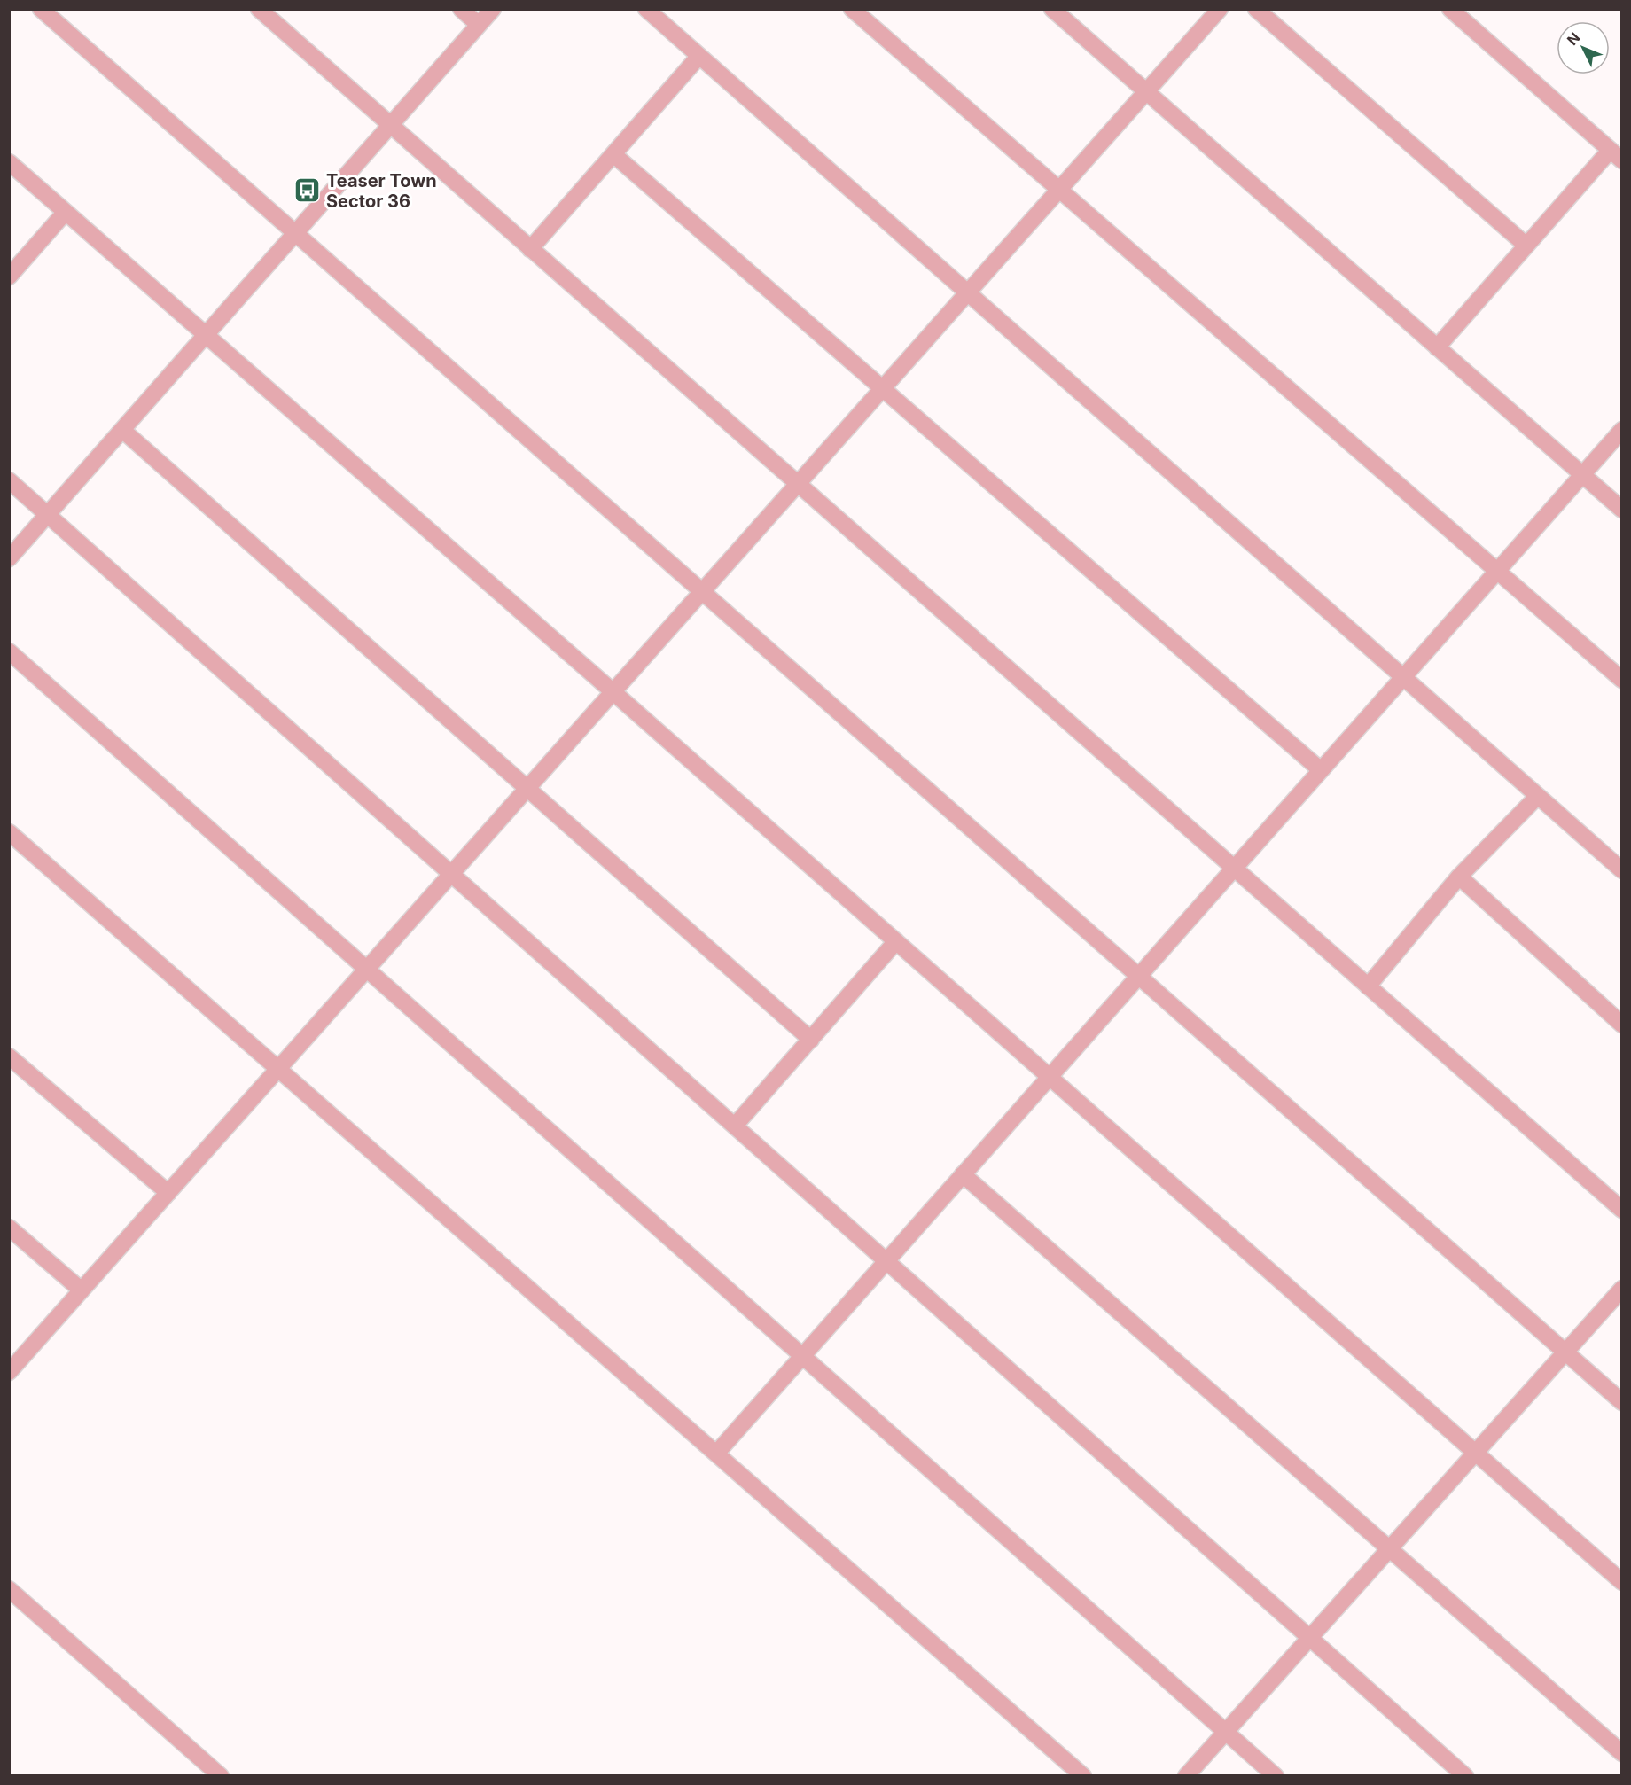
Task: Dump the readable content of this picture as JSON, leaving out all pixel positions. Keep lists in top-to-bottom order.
{
  "places": {
    "bus stop": ["Teaser Town Sector 36"]
  },
  "north": "top left"
}
